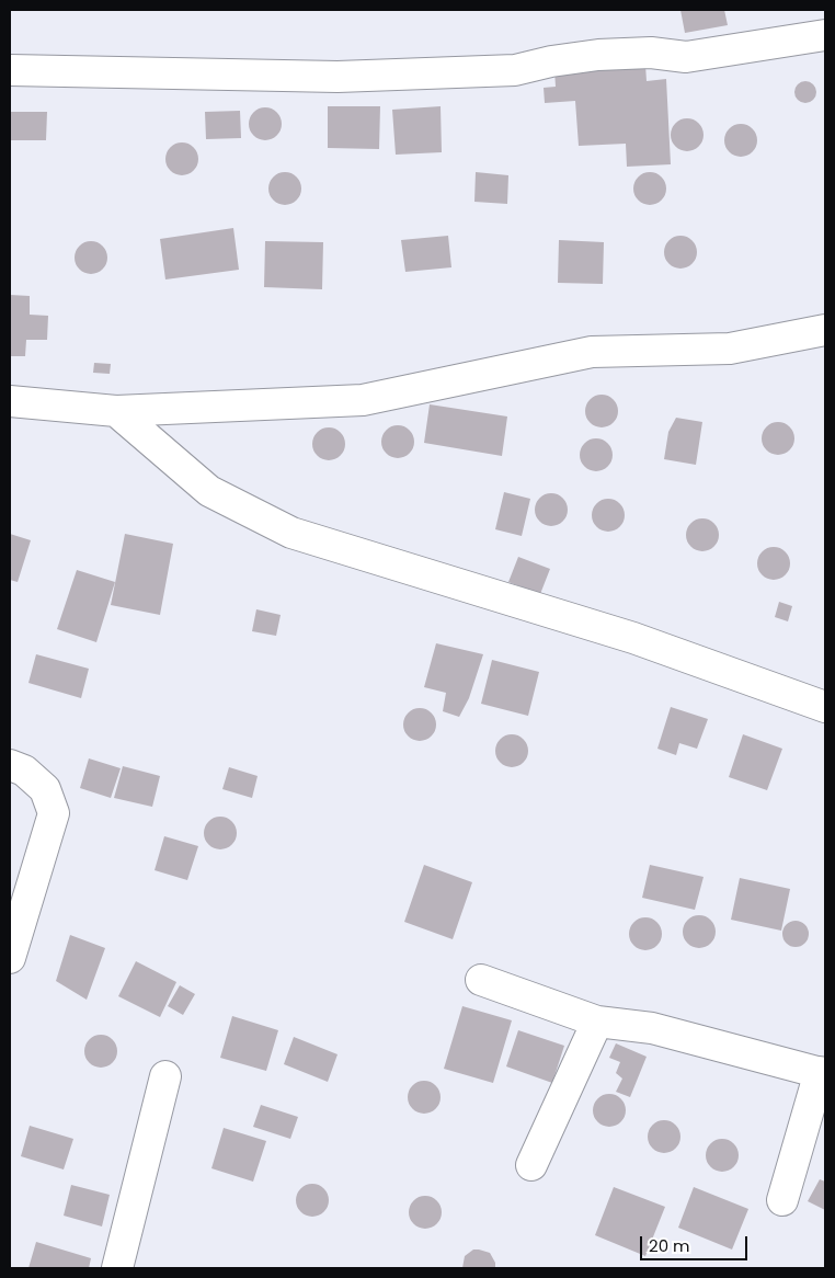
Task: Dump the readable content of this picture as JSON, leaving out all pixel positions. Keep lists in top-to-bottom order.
{
  "scale_bar": "20 m"
}
